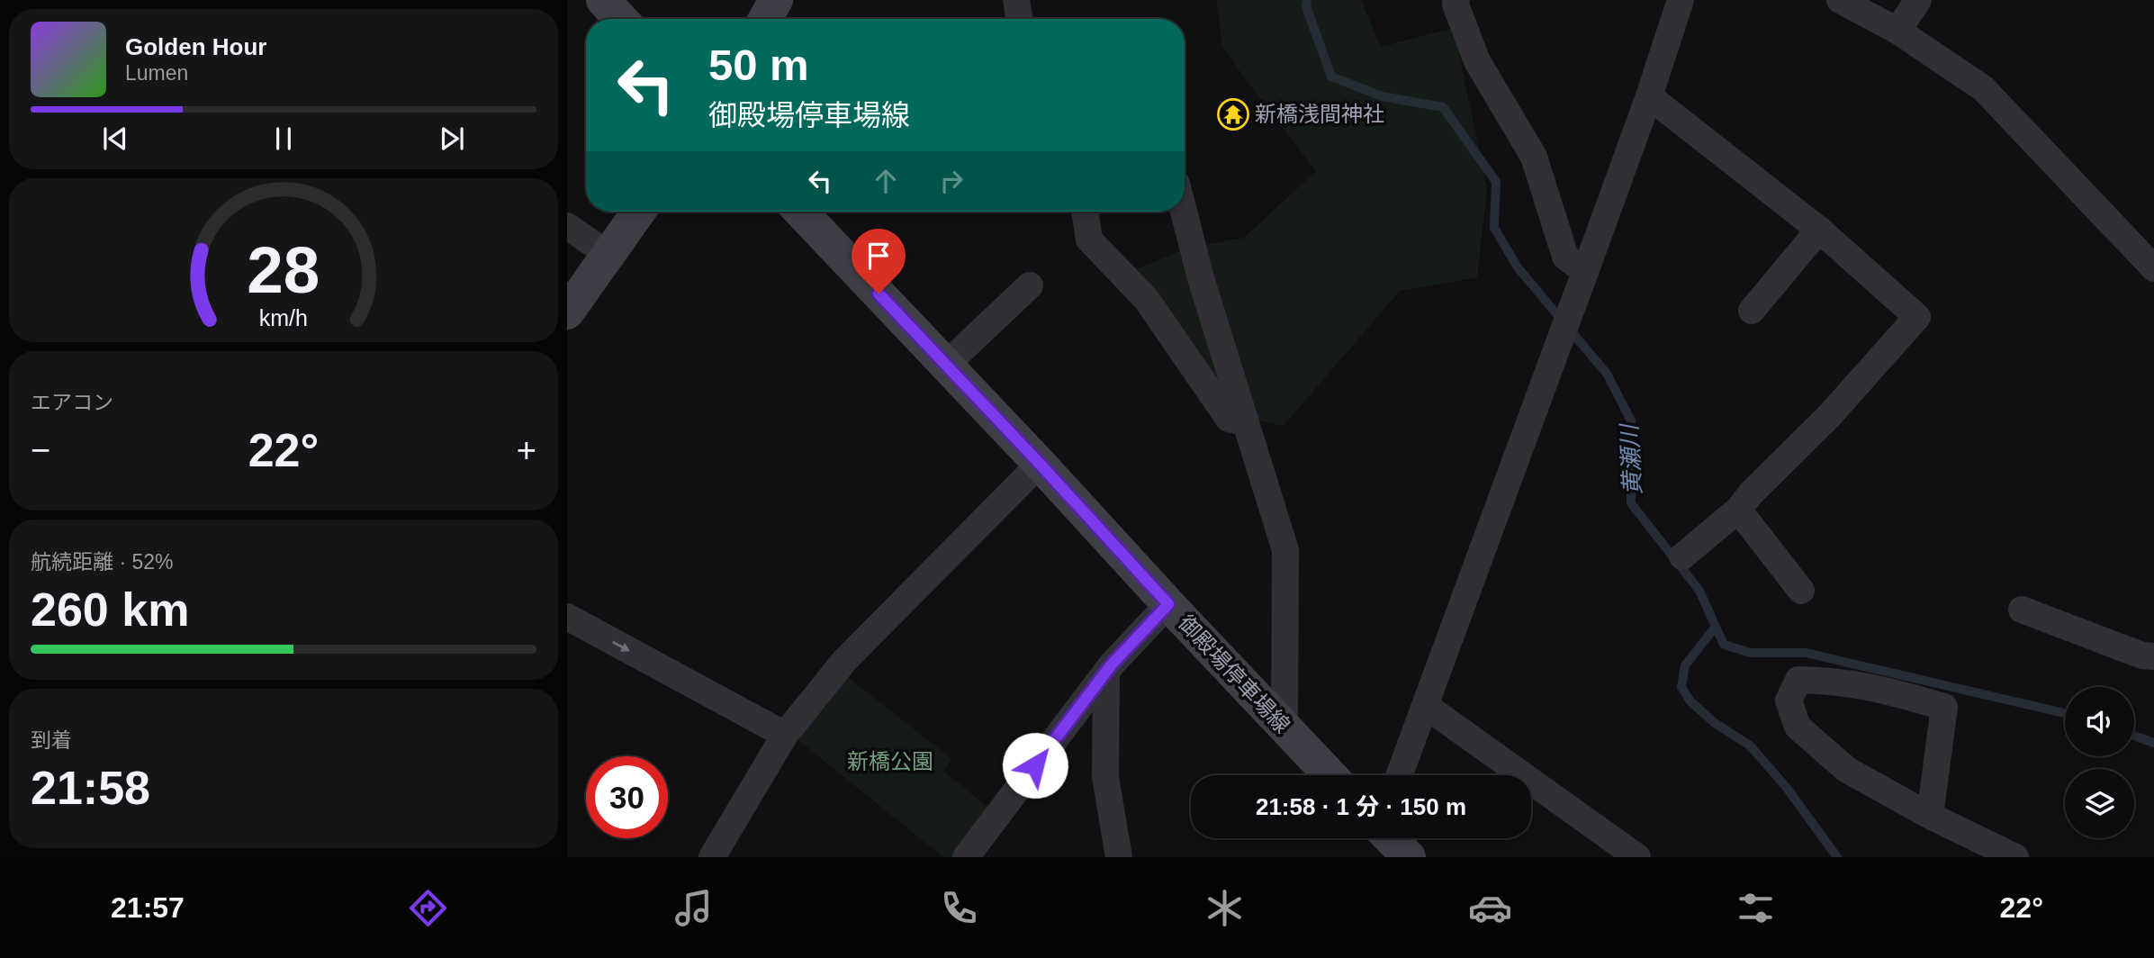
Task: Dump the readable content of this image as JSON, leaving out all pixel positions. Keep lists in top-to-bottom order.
{
  "streets": {
    "main road": ["御殿場停車場線"]
  },
  "water": ["黄瀬川"],
  "parks": ["新橋公園"],
  "places": {
    "temple": ["新橋浅間神社"]
  },
  "page": {
    "turn": ["50 m", "御殿場停車場線"],
    "song": ["Golden Hour", "Lumen"],
    "tile": [
      "エアコン",
      ["航続距離 · 52%", "260 km"],
      ["到着", "21:58"]
    ],
    "heat": ["−", "22°", "+"],
    "limit": "30",
    "trip": "21:58 · 1 分 · 150 m",
    "tabs": ["21:57", "22°"],
    "gauge": ["28", "km/h"]
  }
}
